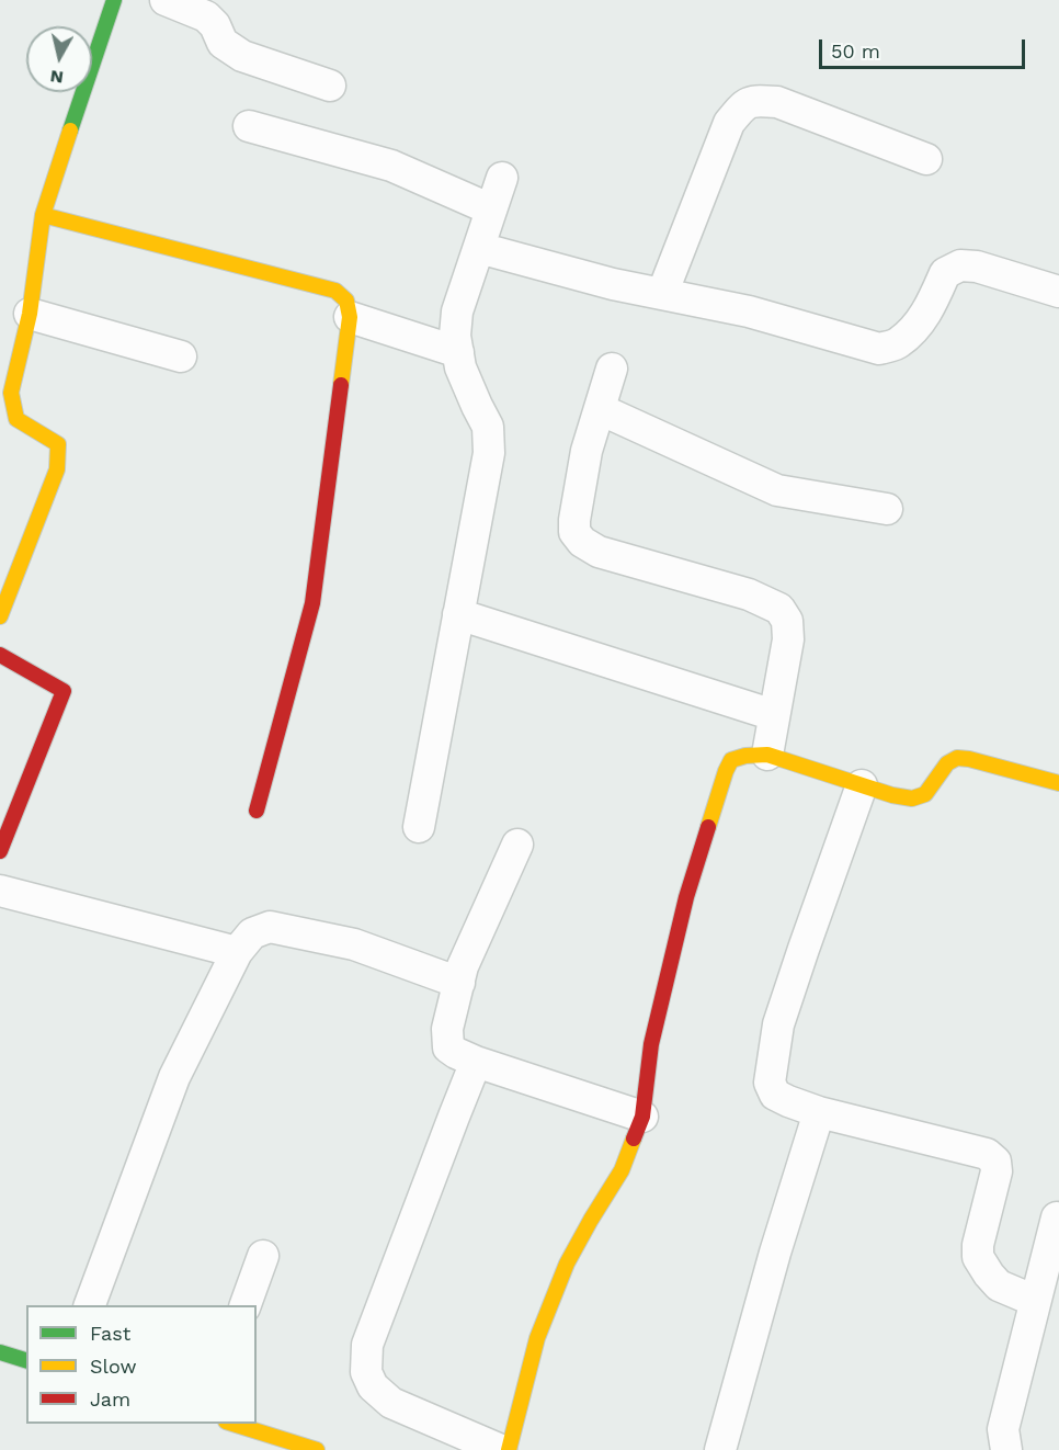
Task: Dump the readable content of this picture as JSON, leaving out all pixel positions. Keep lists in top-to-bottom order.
{
  "legend": ["Fast", "Slow", "Jam"],
  "scale_bar": "50 m",
  "north": "bottom"
}
